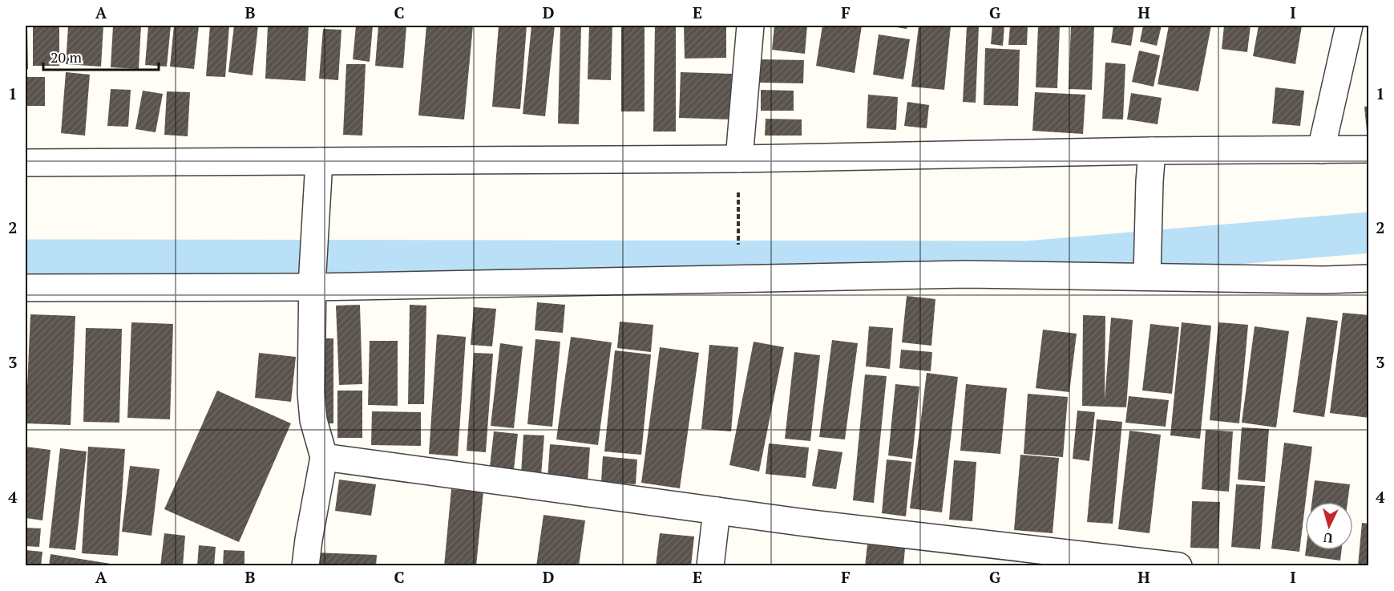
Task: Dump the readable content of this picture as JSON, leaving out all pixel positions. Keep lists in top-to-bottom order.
{
  "scale_bar": "20 m",
  "north": "bottom",
  "grid": {
    "columns": [
      "A",
      "B",
      "C",
      "D",
      "E",
      "F",
      "G",
      "H",
      "I"
    ],
    "rows": [
      "1",
      "2",
      "3",
      "4"
    ]
  }
}
